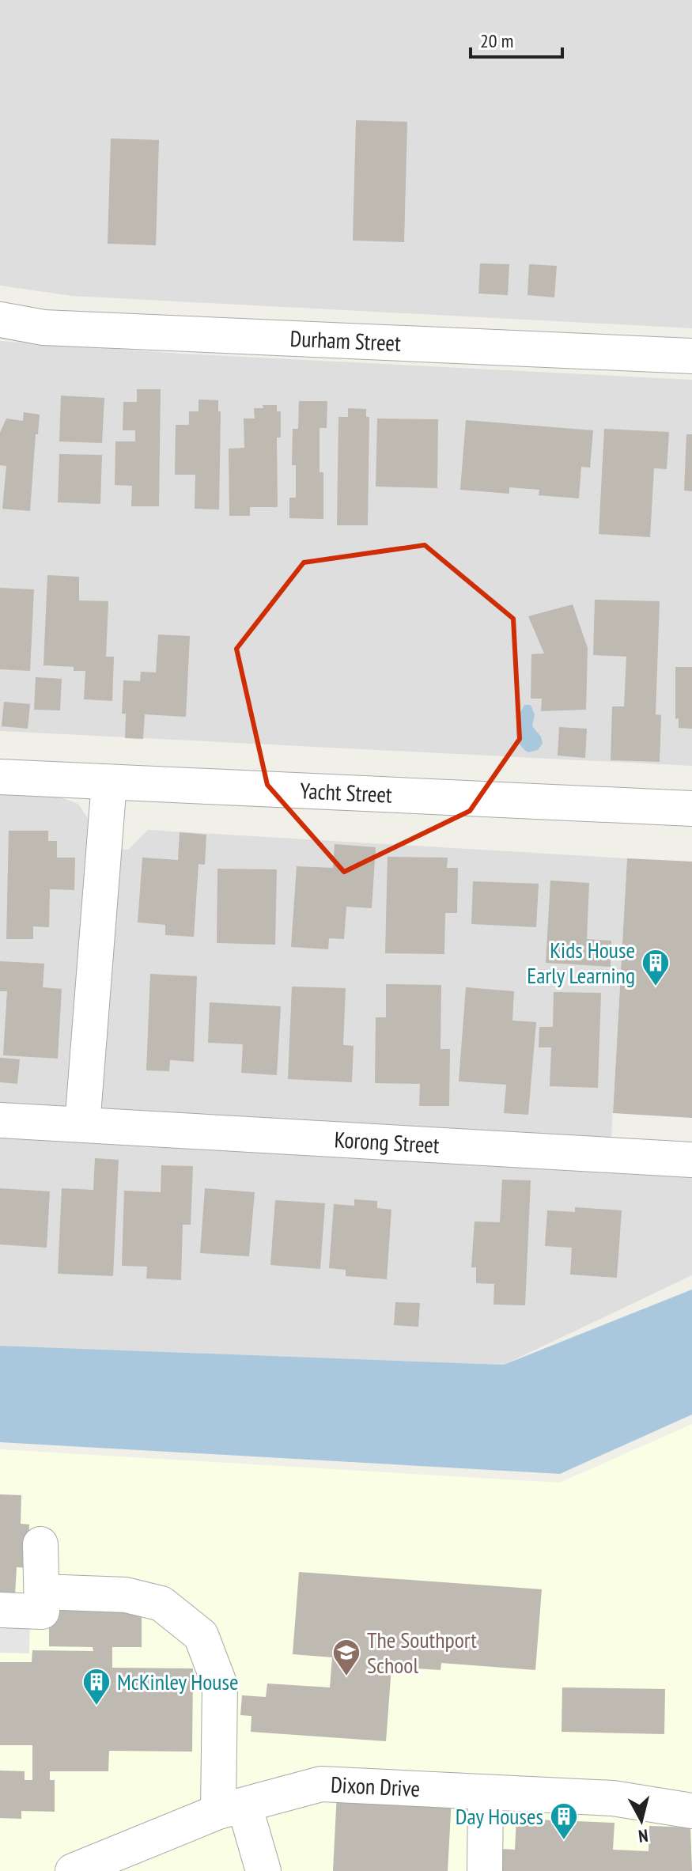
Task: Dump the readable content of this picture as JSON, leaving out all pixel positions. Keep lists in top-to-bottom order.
{
  "streets": {
    "street": [
      "Durham Street",
      "Yacht Street",
      "Korong Street",
      "Dixon Drive"
    ]
  },
  "places": {
    "building": ["Kids House Early Learning", "McKinley House", "Day Houses"],
    "school or university": ["The Southport School"]
  },
  "scale_bar": "20 m",
  "north": "bottom"
}
